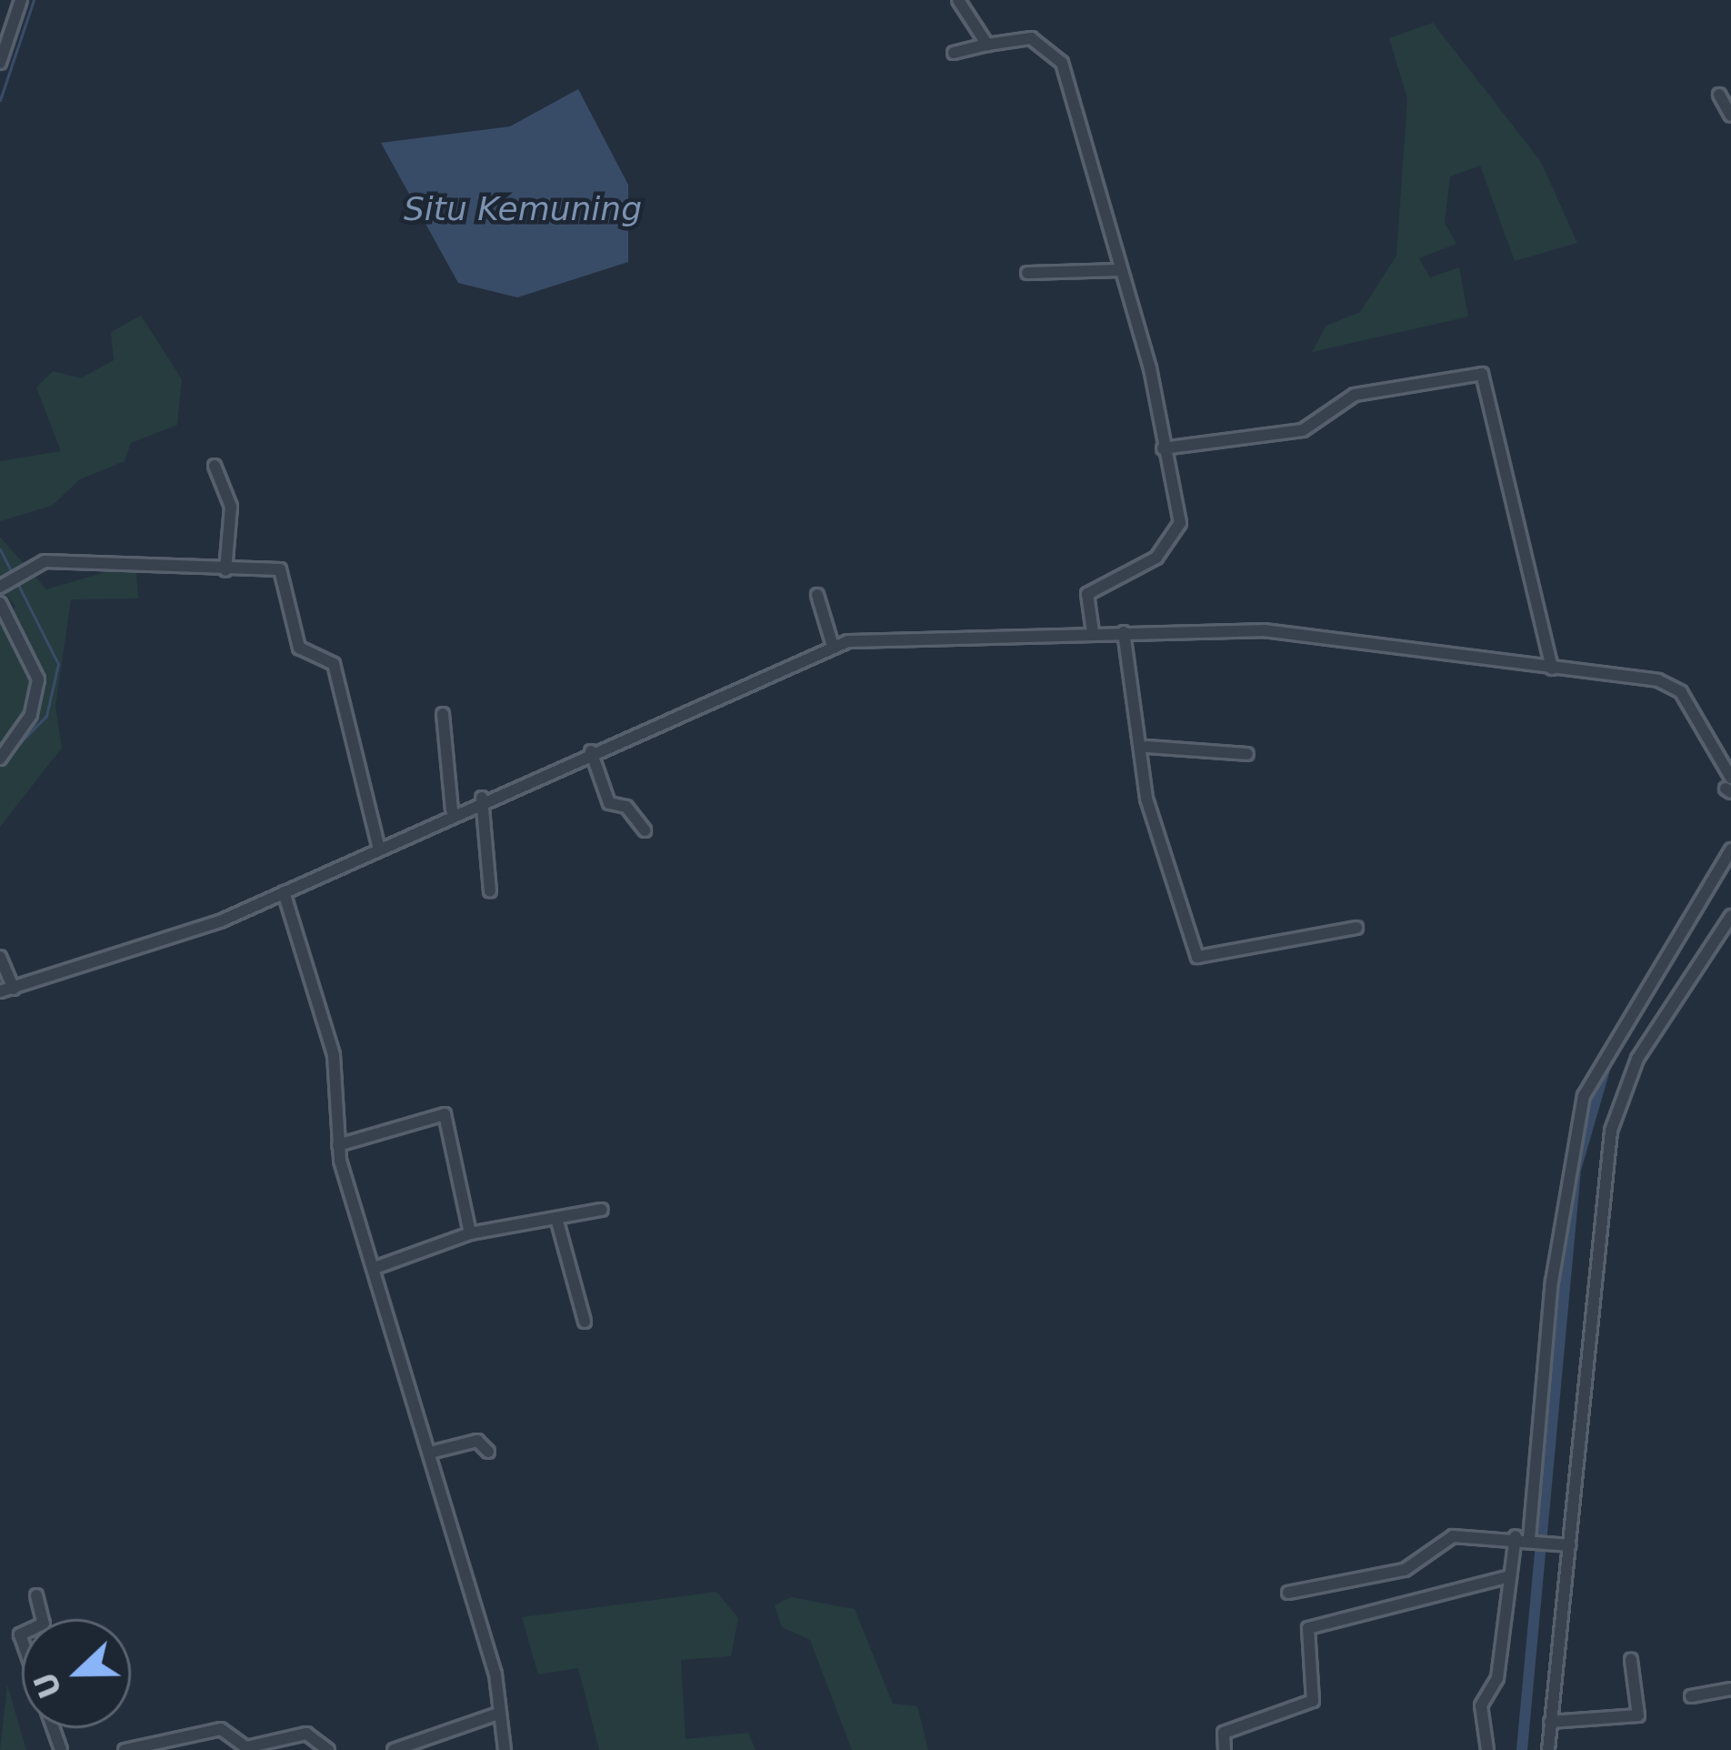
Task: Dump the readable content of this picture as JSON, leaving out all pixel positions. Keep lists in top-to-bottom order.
{
  "water": ["Situ Kemuning"],
  "north": "left"
}
